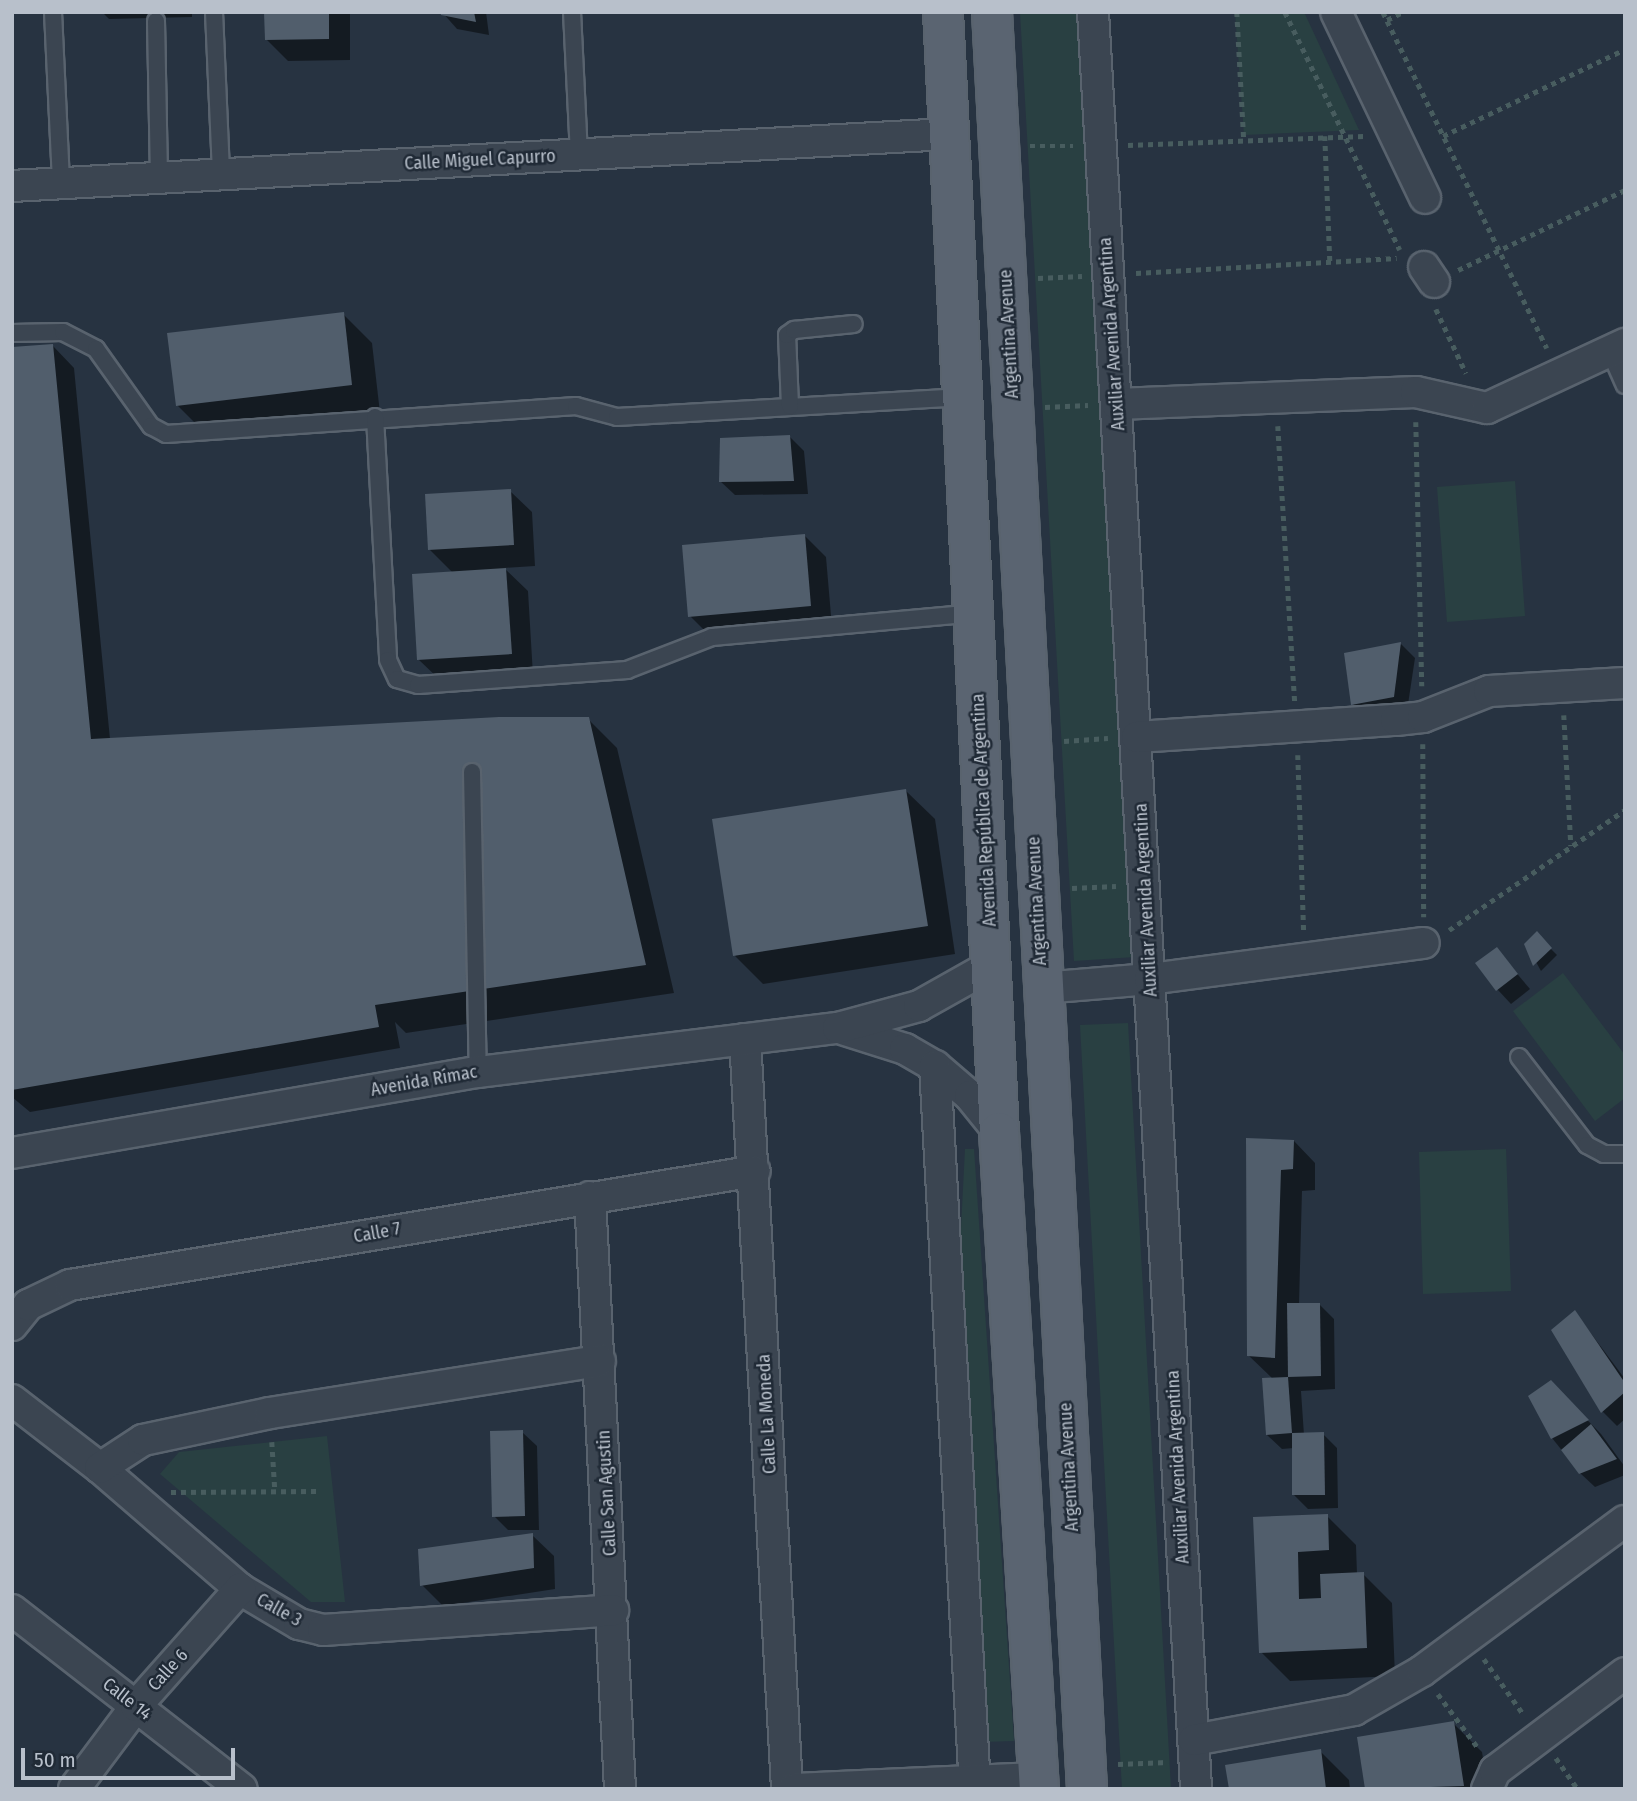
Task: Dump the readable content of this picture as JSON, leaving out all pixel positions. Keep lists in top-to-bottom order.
{
  "streets": {
    "main road": ["Argentina Avenue", "Avenida República de Argentina"],
    "street": [
      "Calle Miguel Capurro",
      "Auxiliar Avenida Argentina",
      "Avenida Rímac",
      "Calle 7",
      "Calle La Moneda",
      "Calle San Agustin",
      "Calle 3",
      "Calle 6",
      "Calle 14"
    ]
  },
  "crossings": [
    ["Avenida República de Argentina", "Avenida Rímac"],
    ["Avenida Rímac", "Calle La Moneda"],
    ["Calle 7", "Calle La Moneda"],
    ["Calle 7", "Calle San Agustin"],
    ["Calle San Agustin", "Calle 3"],
    ["Calle 3", "Calle 6"],
    ["Calle 6", "Calle 14"]
  ],
  "scale_bar": "50 m"
}
